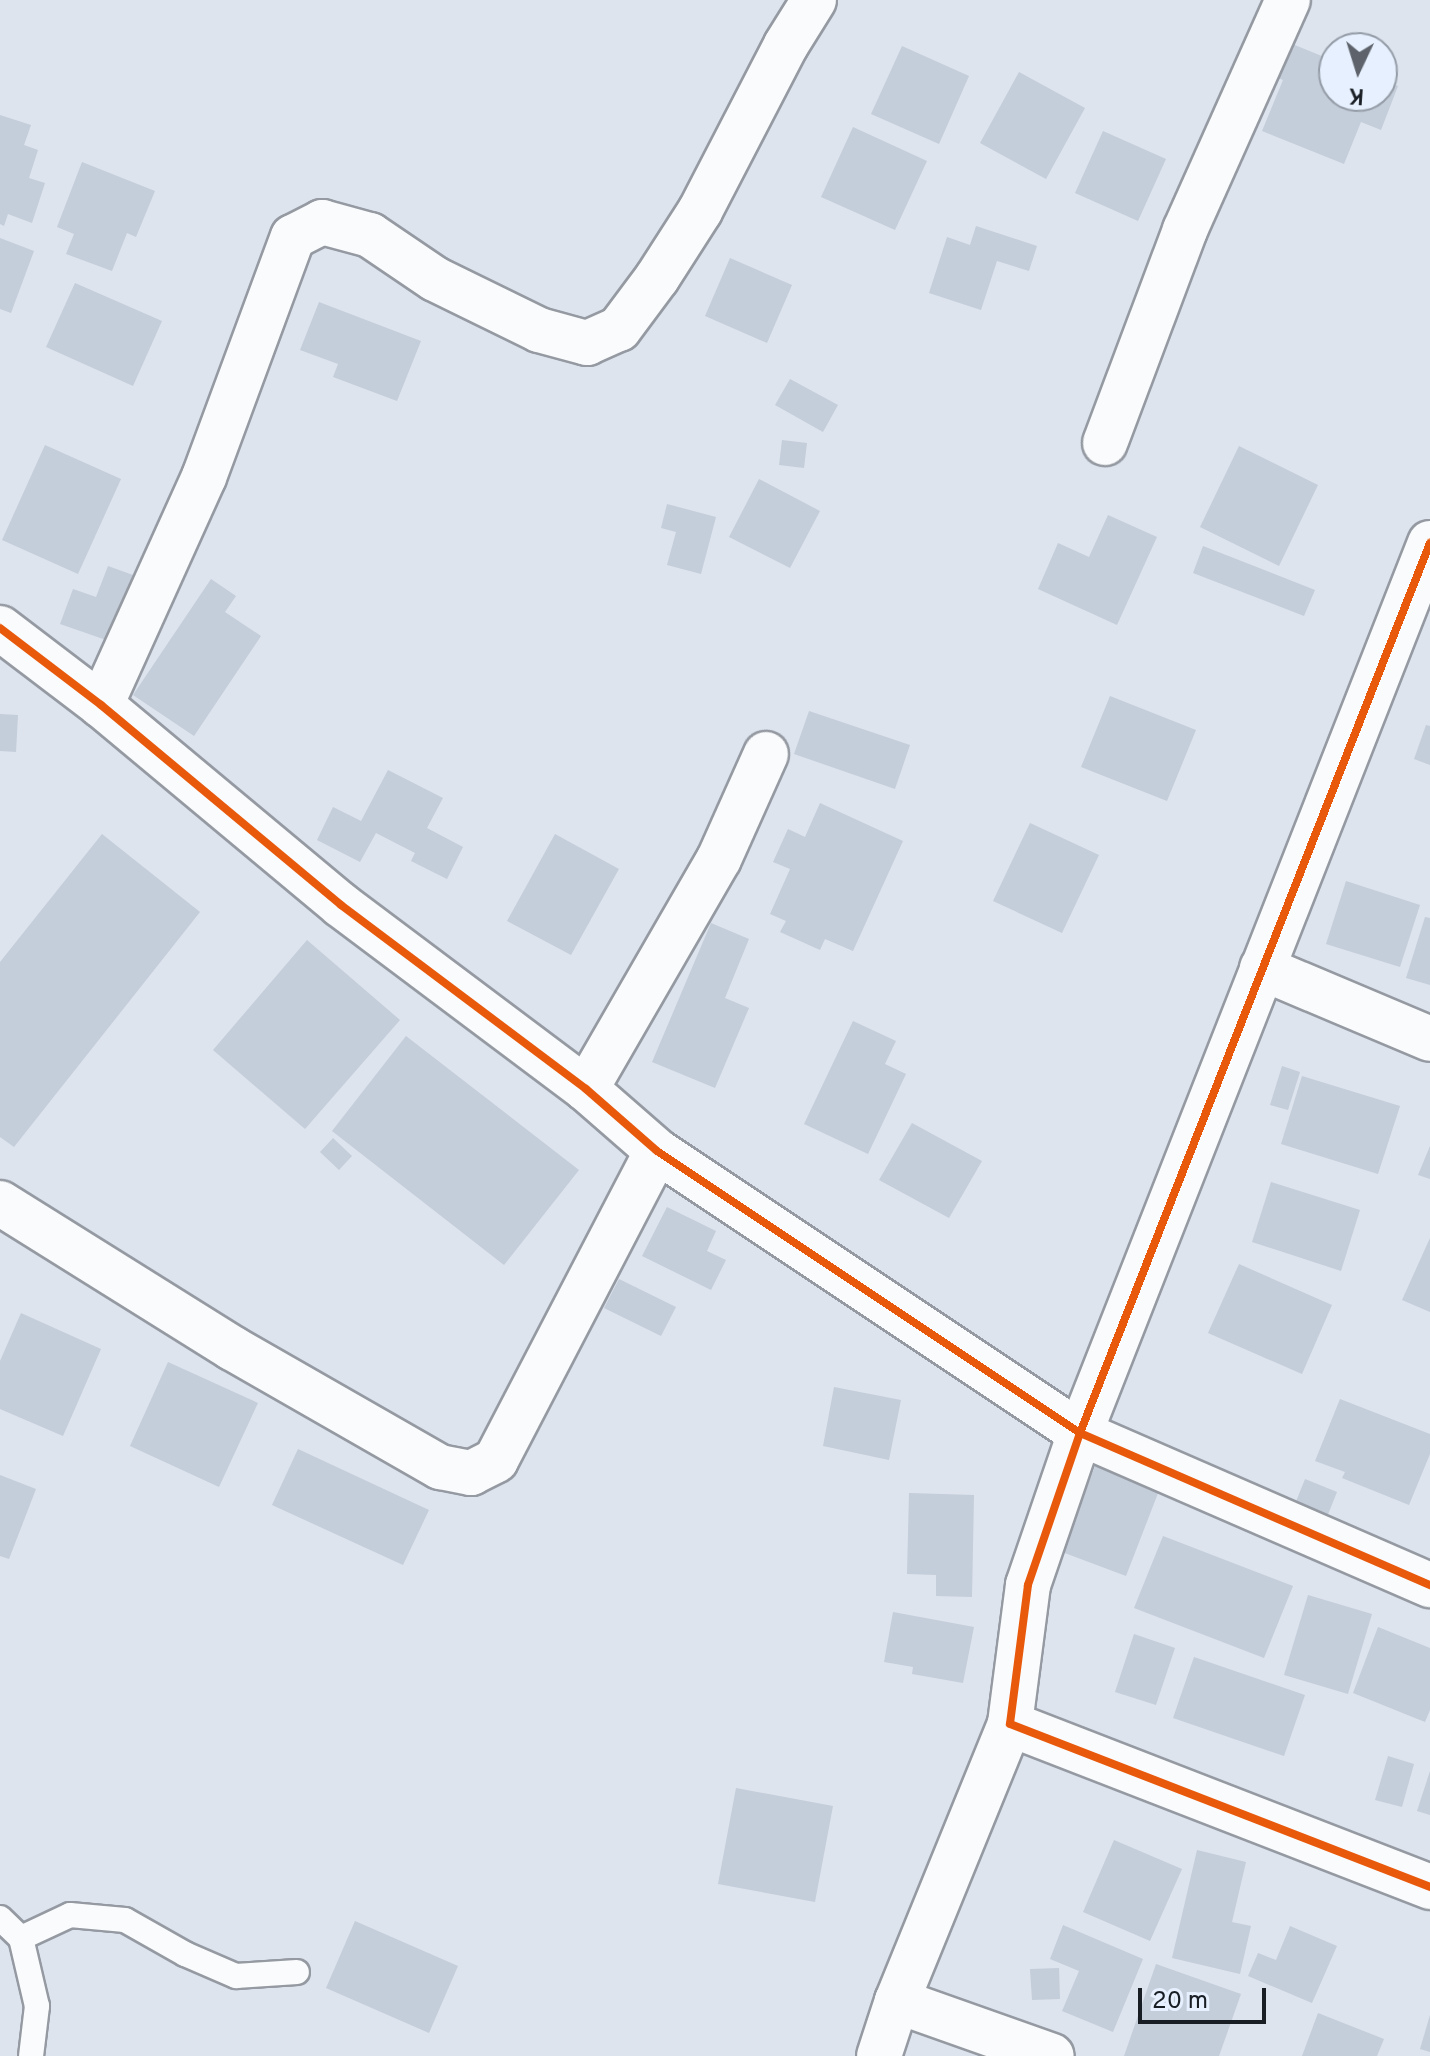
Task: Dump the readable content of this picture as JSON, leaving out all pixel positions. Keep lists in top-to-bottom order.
{
  "scale_bar": "20 m",
  "north": "bottom"
}
